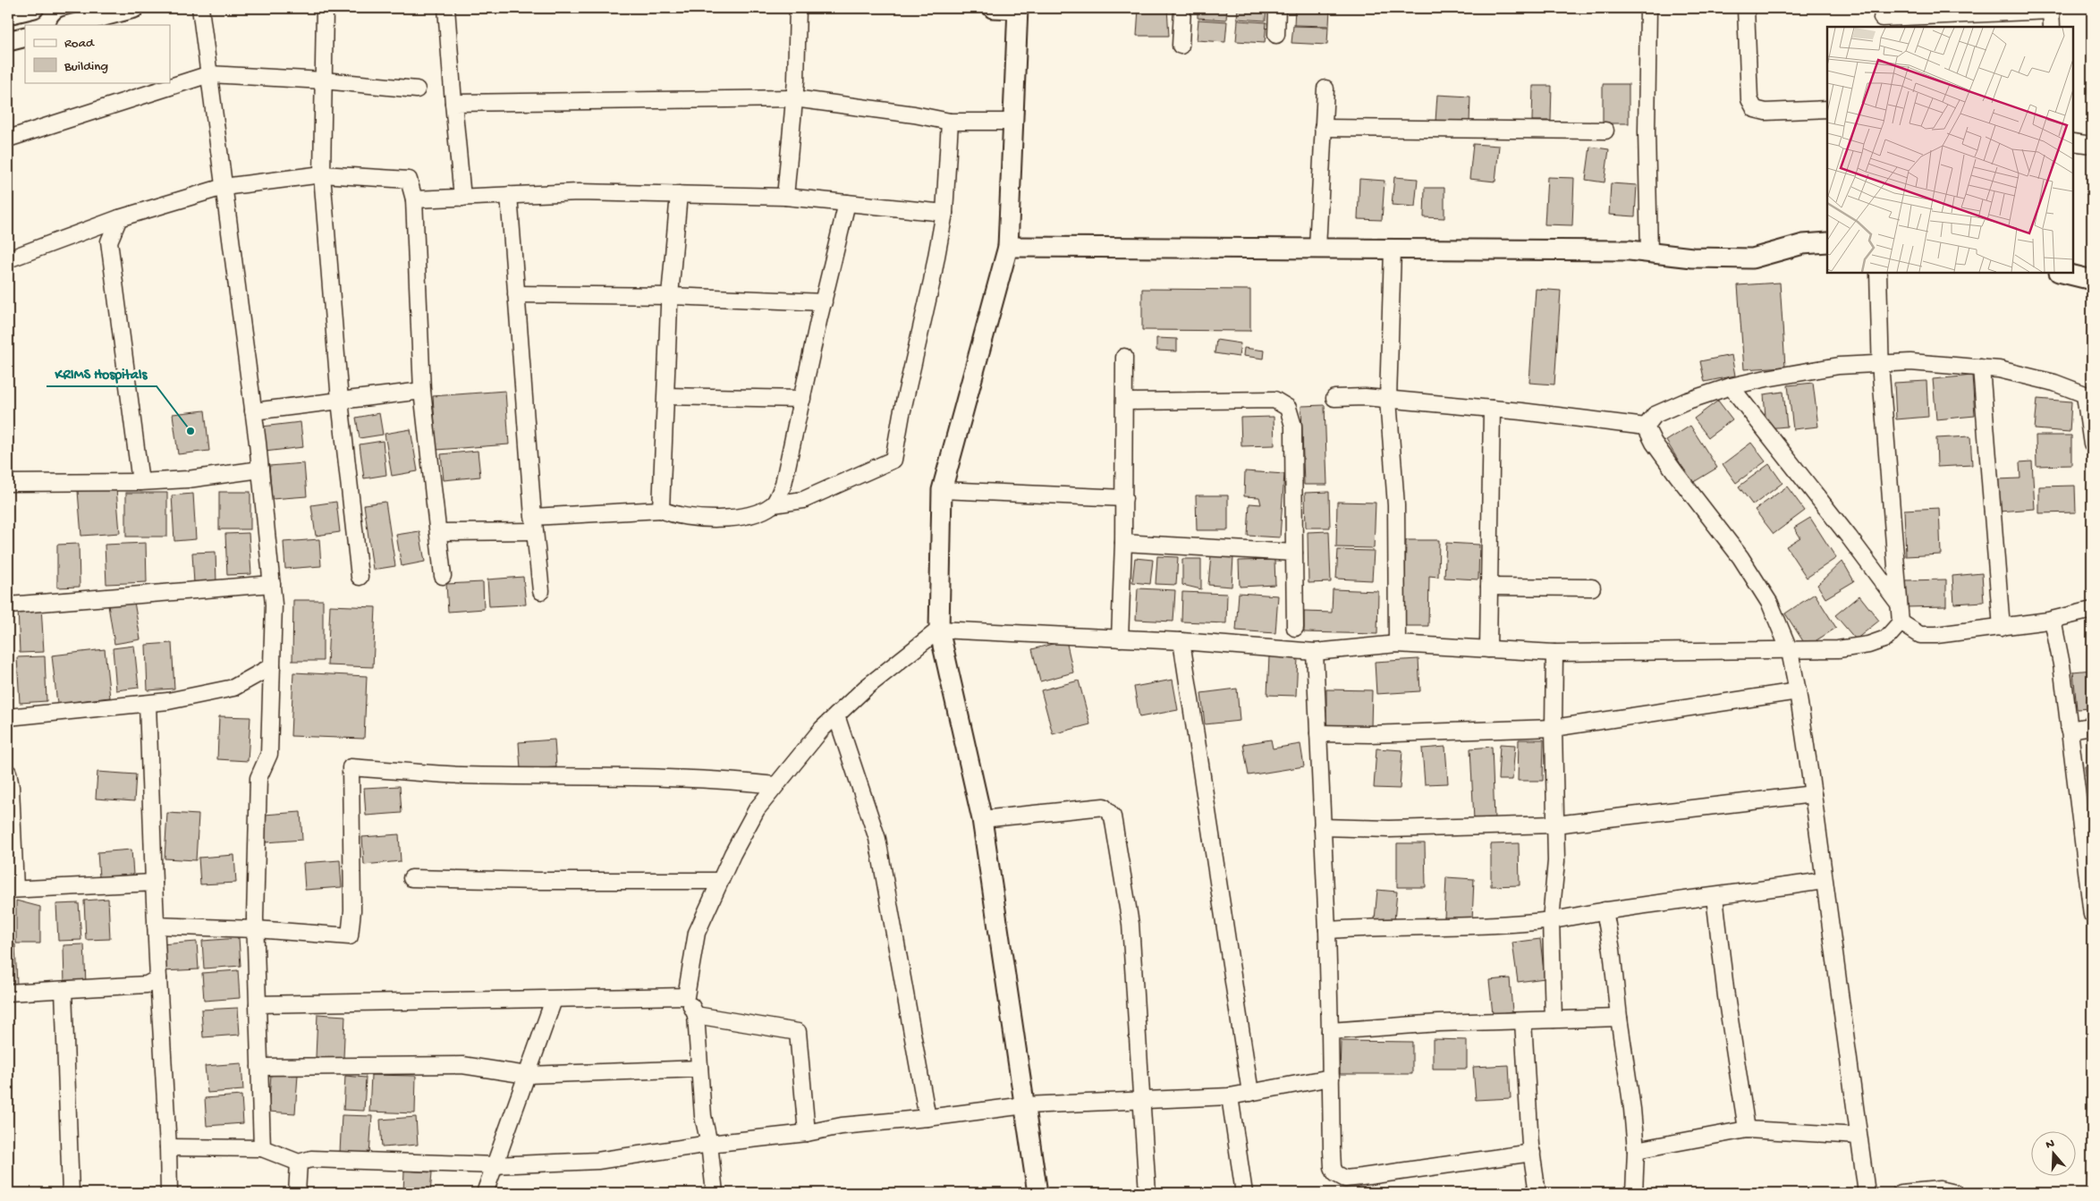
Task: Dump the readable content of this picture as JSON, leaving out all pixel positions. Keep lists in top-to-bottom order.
{
  "places": ["KRIMS Hospitals"],
  "legend": ["Road", "Building"],
  "north": "top"
}
